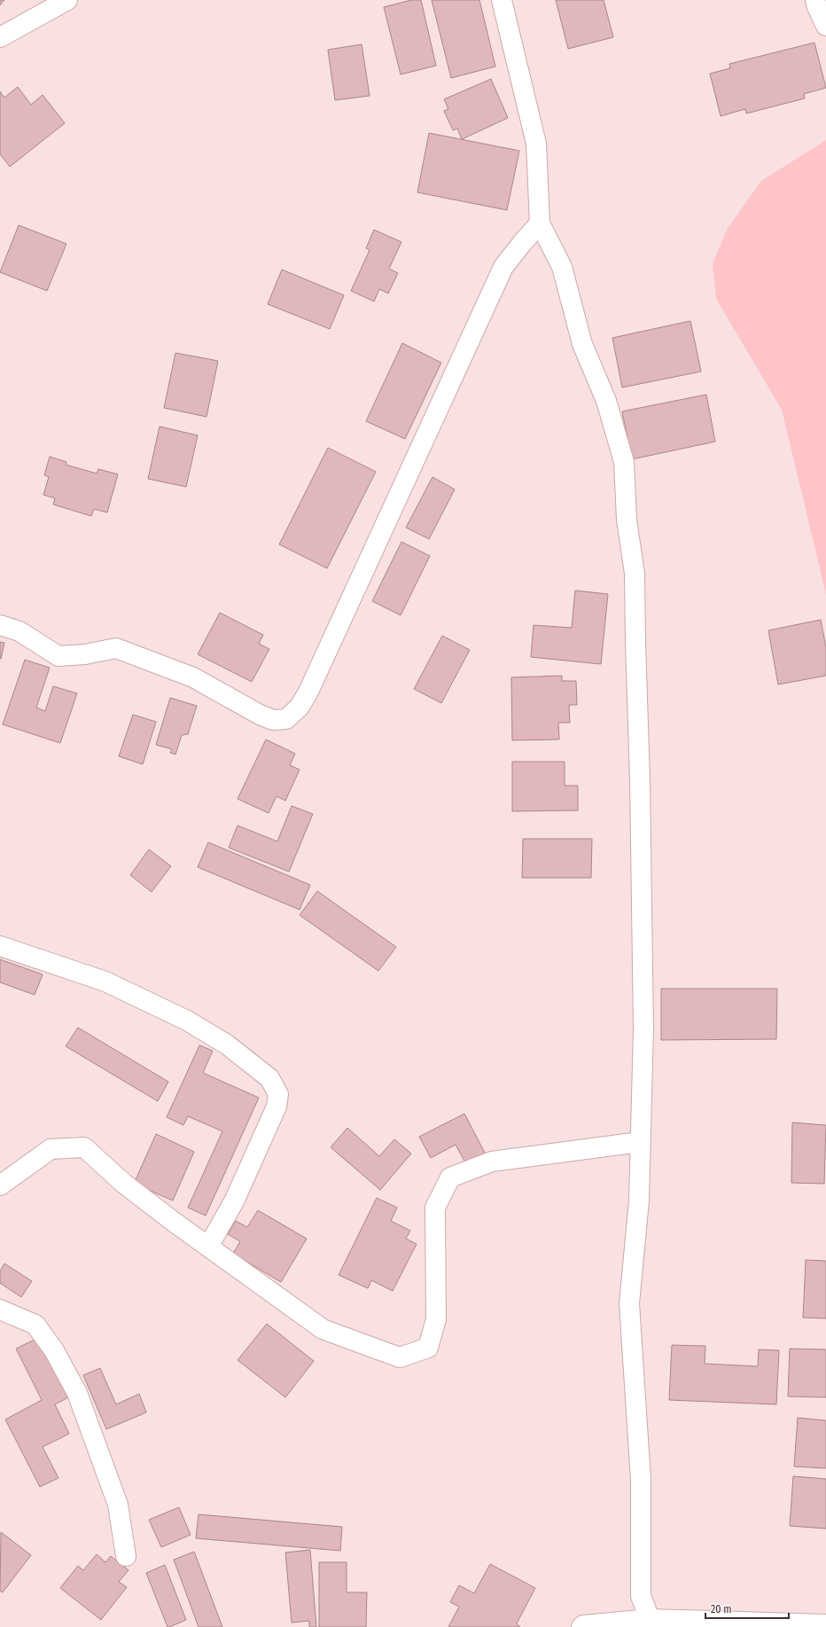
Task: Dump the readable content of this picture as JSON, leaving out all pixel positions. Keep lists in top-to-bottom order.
{
  "scale_bar": "20 m"
}
